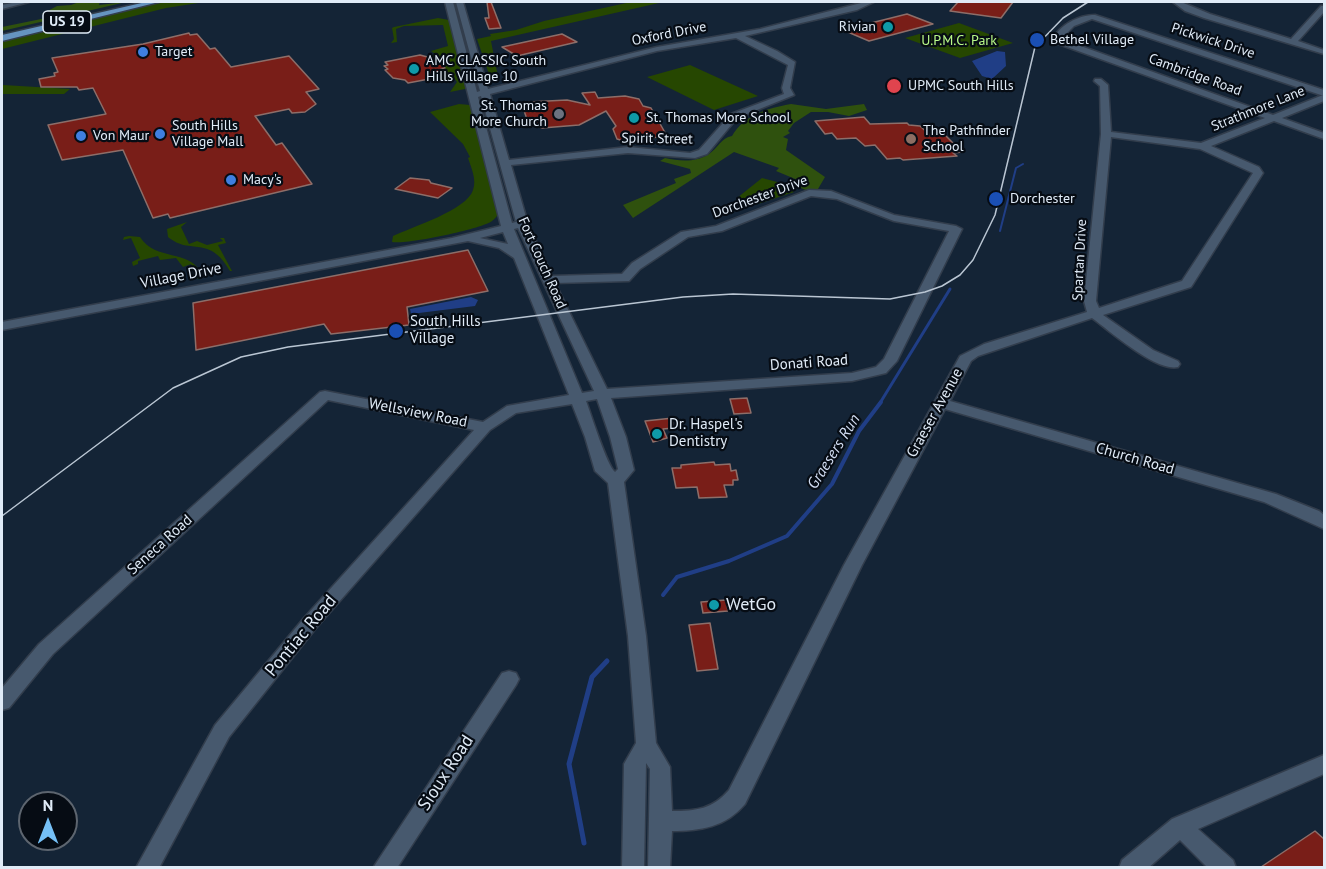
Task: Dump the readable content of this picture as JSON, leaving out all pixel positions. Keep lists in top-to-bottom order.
{
  "streets": {
    "main road": ["US 19"],
    "street": [
      "Oxford Drive",
      "Pickwick Drive",
      "Cambridge Road",
      "Strathmore Lane",
      "Spirit Street",
      "Dorchester Drive",
      "Spartan Drive",
      "Fort Couch Road",
      "Village Drive",
      "Donati Road",
      "Wellsview Road",
      "Graeser Avenue",
      "Church Road",
      "Seneca Road",
      "Pontiac Road",
      "Sioux Road"
    ]
  },
  "crossings": [
    ["Oxford Drive", "Spirit Street"],
    ["Oxford Drive", "Fort Couch Road"],
    ["Pickwick Drive", "Cambridge Road"],
    ["Cambridge Road", "Strathmore Lane"],
    ["Strathmore Lane", "Graeser Avenue"],
    ["Spirit Street", "Fort Couch Road"],
    ["Dorchester Drive", "Fort Couch Road"],
    ["Dorchester Drive", "Donati Road"],
    ["Spartan Drive", "Graeser Avenue"],
    ["Fort Couch Road", "Village Drive"],
    ["Fort Couch Road", "Donati Road"],
    ["Fort Couch Road", "Wellsview Road"],
    ["Fort Couch Road", "Graeser Avenue"],
    ["Donati Road", "Wellsview Road"],
    ["Wellsview Road", "Seneca Road"],
    ["Wellsview Road", "Pontiac Road"],
    ["Graeser Avenue", "Church Road"]
  ],
  "water": ["Graesers Run"],
  "parks": ["U.P.M.C. Park"],
  "places": [
    "Rivian",
    "Bethel Village",
    "Target",
    "AMC CLASSIC South Hills Village 10",
    "UPMC South Hills",
    "St. Thomas More Church",
    "St. Thomas More School",
    "South Hills Village Mall",
    "Von Maur",
    "The Pathfinder School",
    "Macy's",
    "Dorchester",
    "South Hills Village",
    "Dr. Haspel's Dentistry",
    "WetGo"
  ],
  "north": "top"
}
